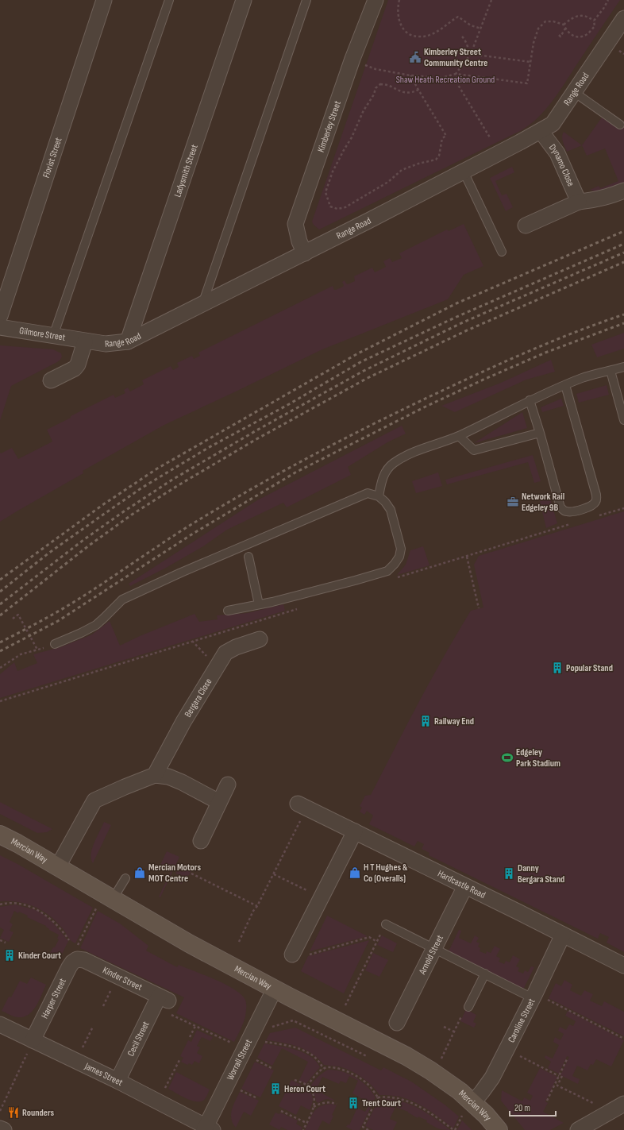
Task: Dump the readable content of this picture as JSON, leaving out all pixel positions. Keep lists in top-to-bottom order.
{
  "streets": {
    "main road": ["Mercian Way"],
    "street": [
      "Range Road",
      "Kimberley Street",
      "Florist Street",
      "Dynamo Close",
      "Ladysmith Street",
      "Gilmore Street",
      "Bergara Close",
      "Hardcastle Road",
      "Arnold Street",
      "Kinder Street",
      "Harper Street",
      "Caroline Street",
      "Cecil Street",
      "Worrall Street",
      "James Street"
    ]
  },
  "crossings": [
    ["Range Road", "Kimberley Street"],
    ["Range Road", "Dynamo Close"],
    ["Range Road", "Ladysmith Street"],
    ["Range Road", "Gilmore Street"],
    ["Mercian Way", "Caroline Street"],
    ["Mercian Way", "Worrall Street"],
    ["Hardcastle Road", "Arnold Street"],
    ["Hardcastle Road", "Caroline Street"],
    ["Kinder Street", "Harper Street"],
    ["Kinder Street", "Cecil Street"],
    ["Harper Street", "James Street"],
    ["Cecil Street", "James Street"],
    ["Worrall Street", "James Street"]
  ],
  "parks": ["Shaw Heath Recreation Ground"],
  "places": {
    "public building": ["Kimberley Street Community Centre"],
    "office": ["Network Rail Edgeley 9B"],
    "building": [
      "Popular Stand",
      "Railway End",
      "Danny Bergara Stand",
      "Kinder Court",
      "Heron Court",
      "Trent Court"
    ],
    "sports": ["Edgeley Park Stadium"],
    "shop": ["Mercian Motors MOT Centre", "H T Hughes & Co (Overalls)"],
    "restaurant": ["Rounders"]
  },
  "scale_bar": "20 m"
}
